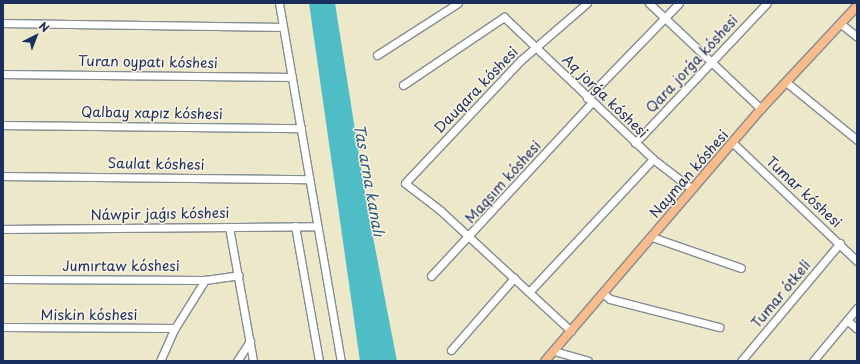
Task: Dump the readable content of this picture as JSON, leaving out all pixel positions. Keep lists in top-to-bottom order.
{
  "streets": {
    "main road": ["Nayman kóshesi"],
    "street": [
      "Turan oypatı kóshesi",
      "Qara jorǵa kóshesi",
      "Dauqara kóshesi",
      "Aq jorǵa kóshesi",
      "Qalbay xapız kóshesi",
      "Saulat kóshesi",
      "Maqsım kóshesi",
      "Tumar kóshesi",
      "Náwpir jaǵıs kóshesi",
      "Jumırtaw kóshesi",
      "Tumar ótkeli",
      "Miskin kóshesi"
    ]
  },
  "crossings": [
    ["Qara jorǵa kóshesi", "Aq jorǵa kóshesi"],
    ["Dauqara kóshesi", "Aq jorǵa kóshesi"],
    ["Dauqara kóshesi", "Maqsım kóshesi"],
    ["Aq jorǵa kóshesi", "Nayman kóshesi"],
    ["Aq jorǵa kóshesi", "Maqsım kóshesi"],
    ["Nayman kóshesi", "Tumar kóshesi"],
    ["Tumar kóshesi", "Tumar ótkeli"]
  ],
  "water": ["Tas arna kanalı"],
  "north": "top right"
}
